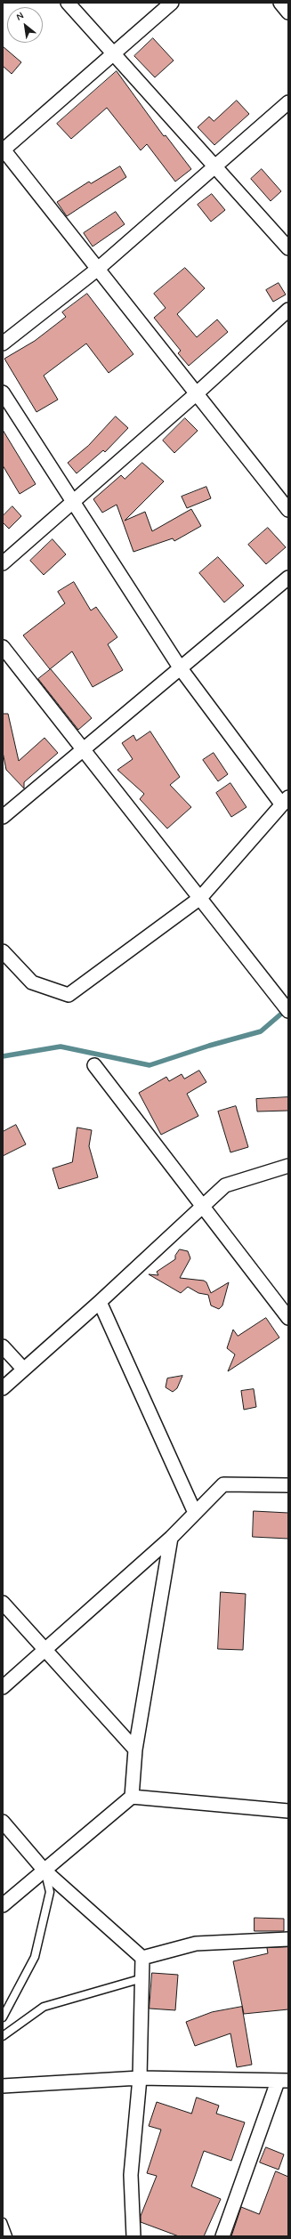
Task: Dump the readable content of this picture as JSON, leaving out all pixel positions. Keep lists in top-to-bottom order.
{
  "north": "top left"
}
